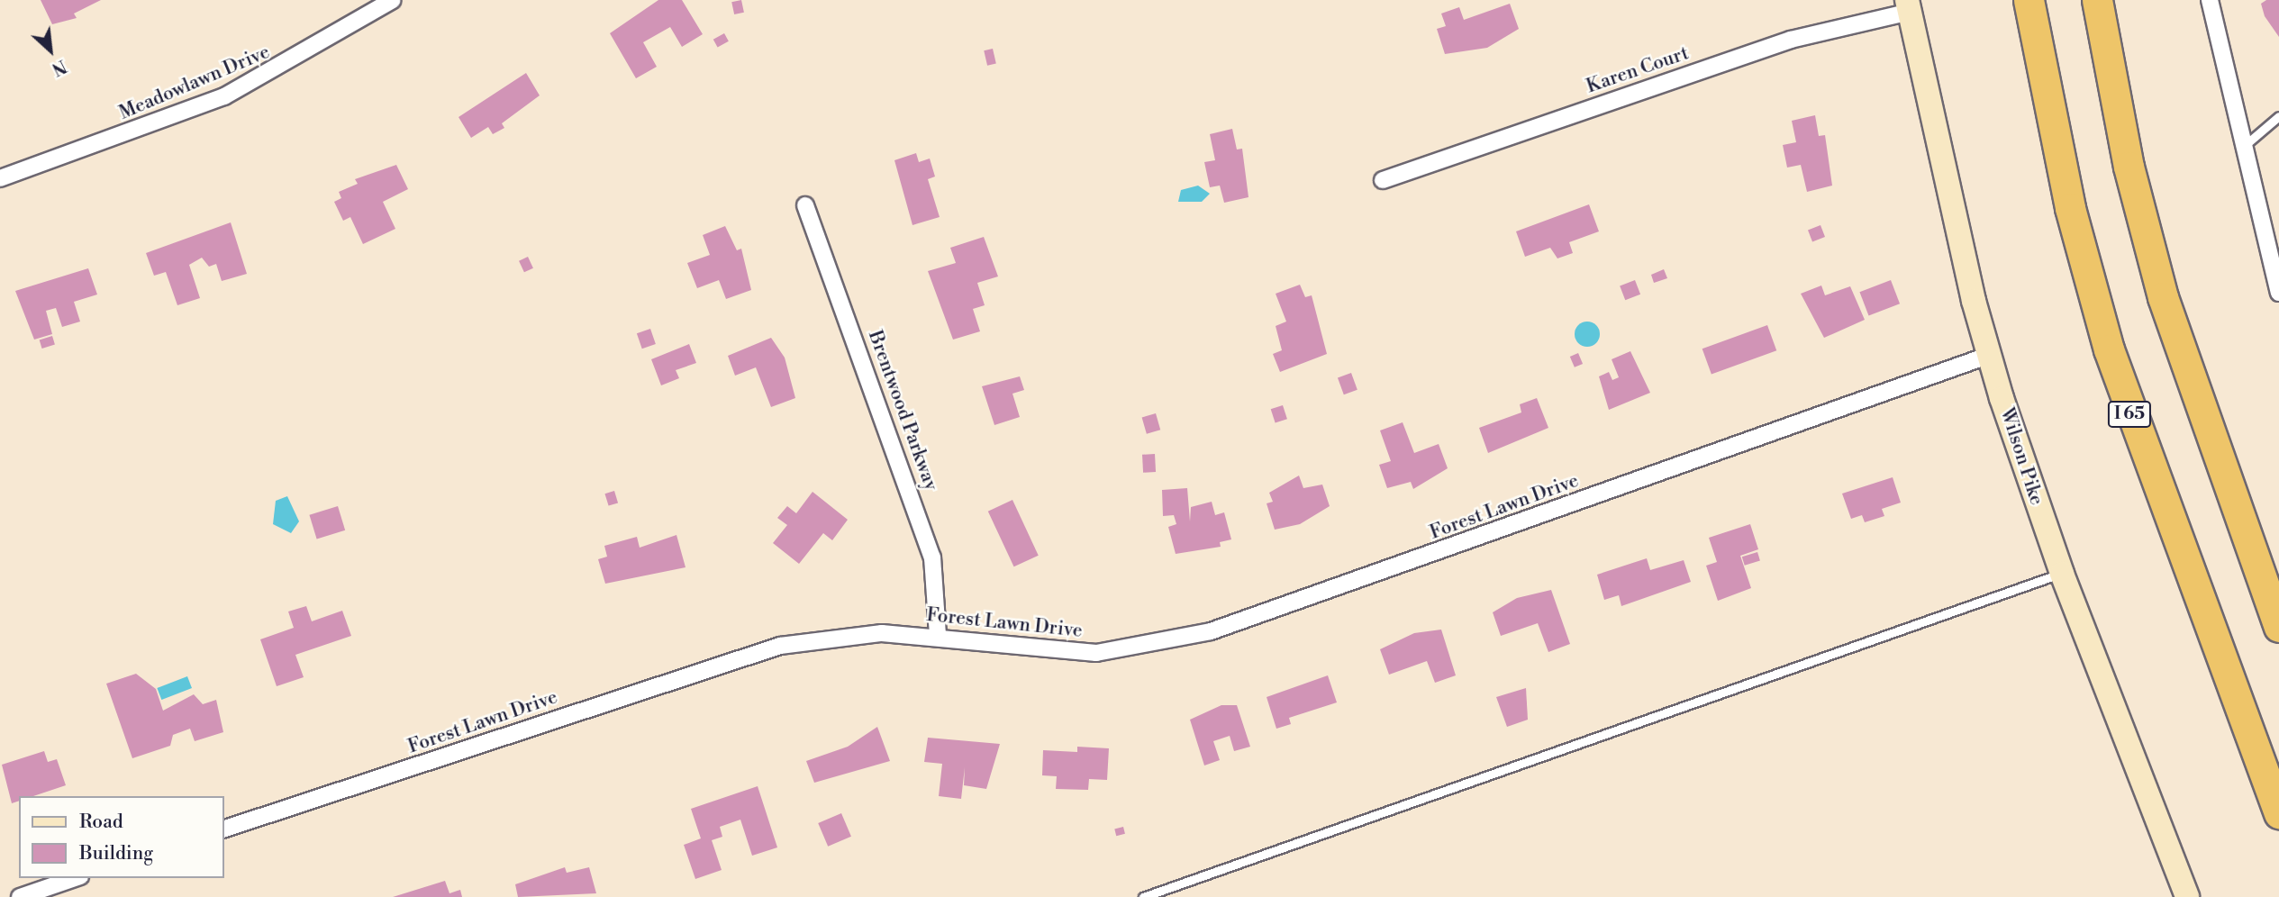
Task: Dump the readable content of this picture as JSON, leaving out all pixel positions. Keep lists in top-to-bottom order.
{
  "streets": {
    "highway": ["I 65"],
    "main road": ["Wilson Pike"],
    "street": [
      "Karen Court",
      "Meadowlawn Drive",
      "Brentwood Parkway",
      "Forest Lawn Drive"
    ]
  },
  "crossings": [
    ["Karen Court", "Wilson Pike"],
    ["Brentwood Parkway", "Forest Lawn Drive"],
    ["Wilson Pike", "Forest Lawn Drive"]
  ],
  "legend": ["Road", "Building"],
  "north": "bottom right"
}
